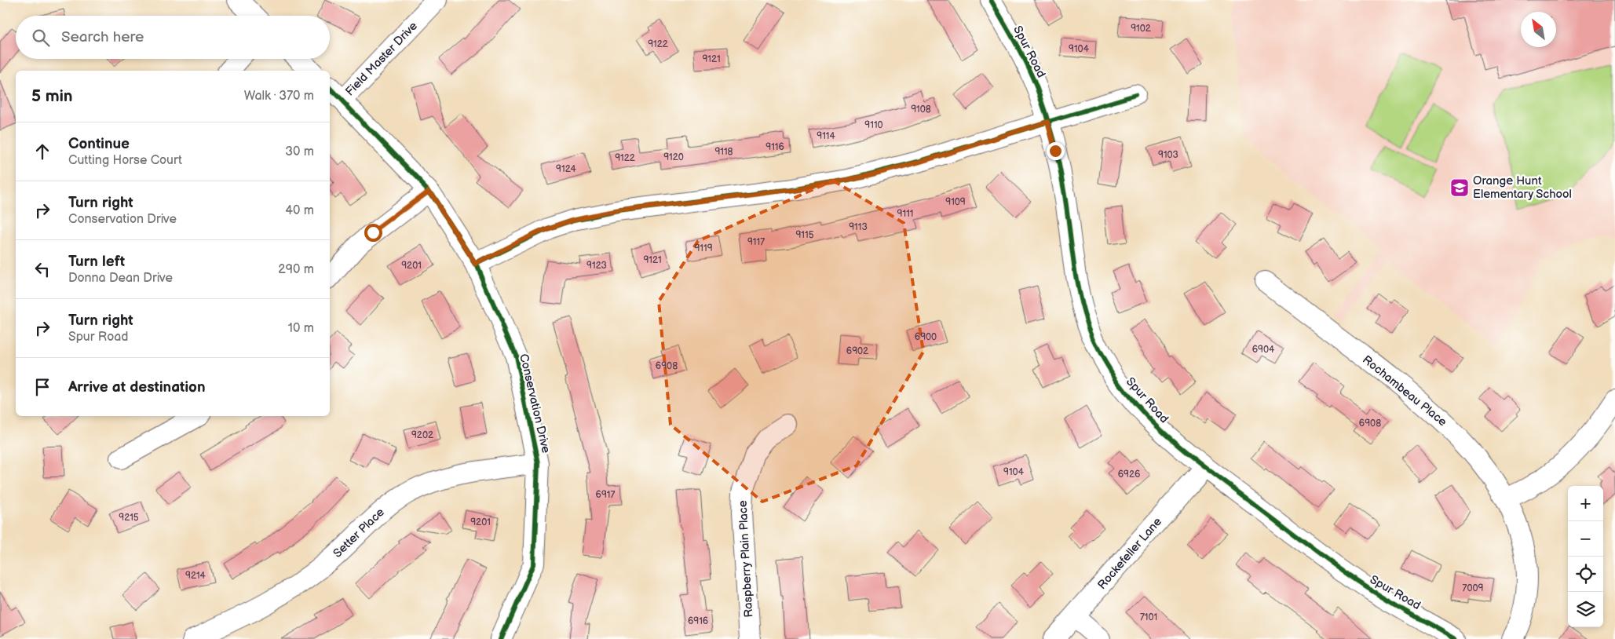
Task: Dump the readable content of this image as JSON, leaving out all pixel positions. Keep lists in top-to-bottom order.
{
  "streets": {
    "street": [
      "Spur Road",
      "Field Master Drive",
      "Rochambeau Place",
      "Conservation Drive",
      "Setter Place",
      "Rockefeller Lane",
      "Raspberry Plain Place"
    ]
  },
  "crossings": [
    ["Spur Road", "Rockefeller Lane"],
    ["Field Master Drive", "Conservation Drive"],
    ["Conservation Drive", "Setter Place"]
  ],
  "places": {
    "school or university": ["Orange Hunt Elementary School"]
  },
  "house_numbers": [
    "9102",
    "9122",
    "9104",
    "9121",
    "9108",
    "9110",
    "9114",
    "9116",
    "9118",
    "9103",
    "9120",
    "9122",
    "9124",
    "9109",
    "9111",
    "9113",
    "9115",
    "9117",
    "9119",
    "9121",
    "9201",
    "9123",
    "6900",
    "6904",
    "6902",
    "6908",
    "6908",
    "9202",
    "9104",
    "6926",
    "6917",
    "9215",
    "9201",
    "9214",
    "7009",
    "7101",
    "6916"
  ],
  "north": "top left",
  "page": {
    "search": "Search here",
    "heading": ["5 min", "Walk · 370 m"],
    "list": [
      ["Continue", "Cutting Horse Court", "30 m"],
      ["Turn right", "Conservation Drive", "40 m"],
      ["Turn left", "Donna Dean Drive", "290 m"],
      ["Turn right", "Spur Road", "10 m"],
      "Arrive at destination"
    ],
    "map_buttons": ["+", "−"]
  }
}
